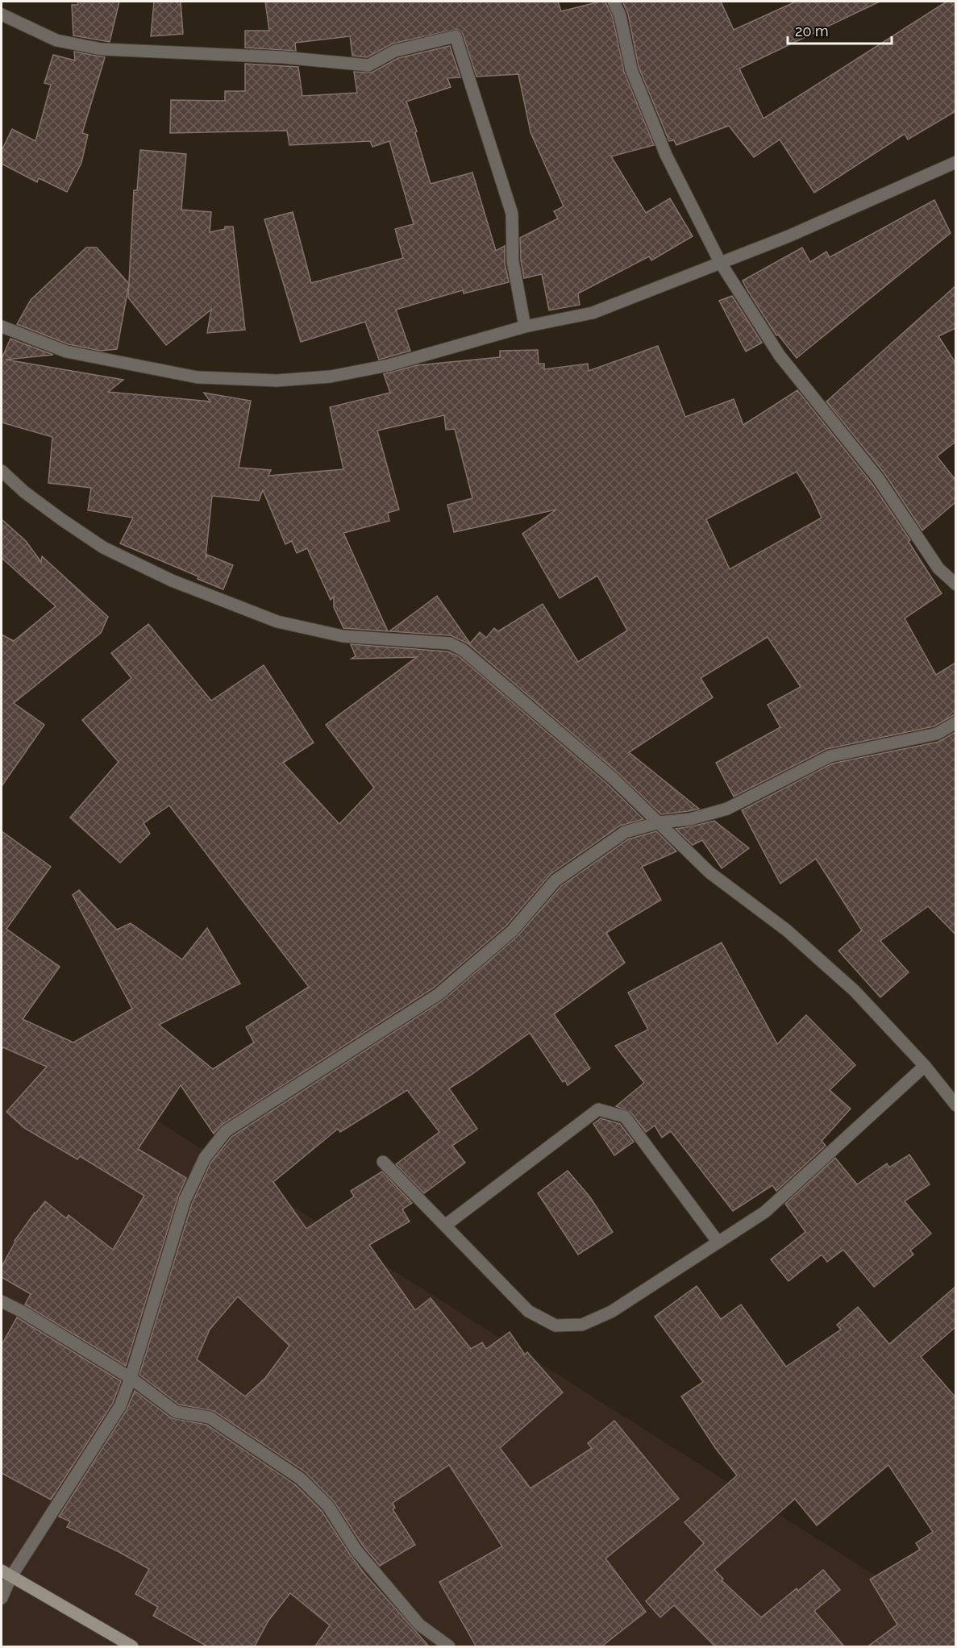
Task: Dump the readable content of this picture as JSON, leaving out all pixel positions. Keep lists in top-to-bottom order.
{
  "scale_bar": "20 m"
}
